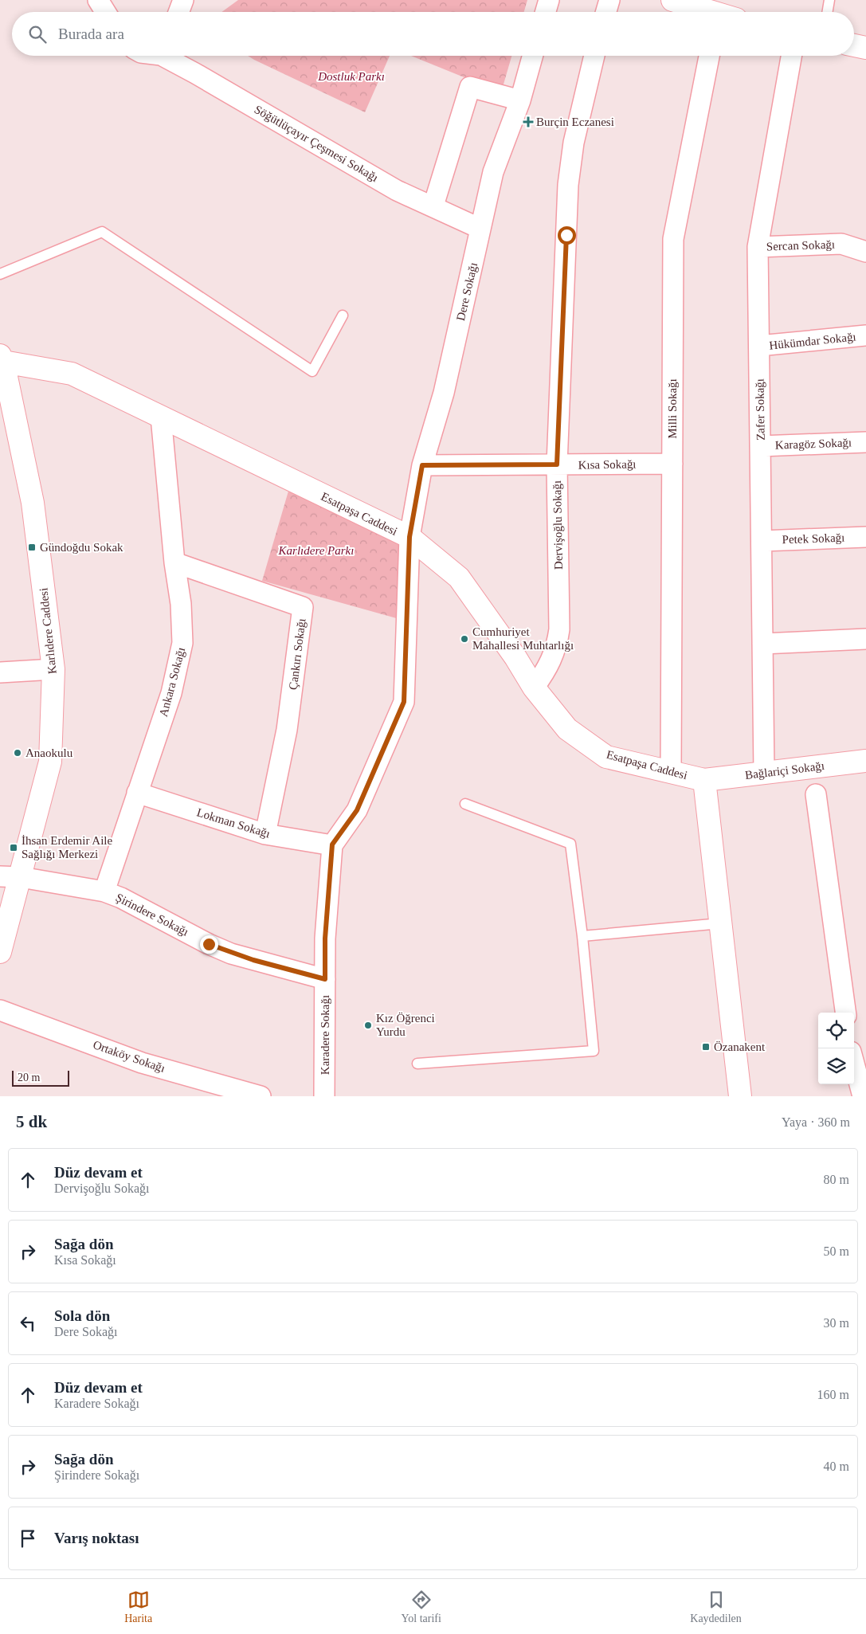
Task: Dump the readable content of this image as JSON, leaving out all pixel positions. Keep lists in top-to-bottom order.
{
  "streets": {
    "street": [
      "Söğütlüçayır Çeşmesi Sokağı",
      "Sercan Sokağı",
      "Dere Sokağı",
      "Hükümdar Sokağı",
      "Milli Sokağı",
      "Zafer Sokağı",
      "Karagöz Sokağı",
      "Kısa Sokağı",
      "Esatpaşa Caddesi",
      "Dervişoğlu Sokağı",
      "Petek Sokağı",
      "Karlıdere Caddesi",
      "Çankırı Sokağı",
      "Ankara Sokağı",
      "Bağlariçi Sokağı",
      "Lokman Sokağı",
      "Şirindere Sokağı",
      "Karadere Sokağı",
      "Ortaköy Sokağı"
    ]
  },
  "crossings": [
    ["Söğütlüçayır Çeşmesi Sokağı", "Dere Sokağı"],
    ["Sercan Sokağı", "Zafer Sokağı"],
    ["Dere Sokağı", "Kısa Sokağı"],
    ["Dere Sokağı", "Esatpaşa Caddesi"],
    ["Hükümdar Sokağı", "Zafer Sokağı"],
    ["Milli Sokağı", "Kısa Sokağı"],
    ["Milli Sokağı", "Esatpaşa Caddesi"],
    ["Zafer Sokağı", "Karagöz Sokağı"],
    ["Zafer Sokağı", "Petek Sokağı"],
    ["Zafer Sokağı", "Bağlariçi Sokağı"],
    ["Kısa Sokağı", "Dervişoğlu Sokağı"],
    ["Esatpaşa Caddesi", "Dervişoğlu Sokağı"],
    ["Esatpaşa Caddesi", "Karlıdere Caddesi"],
    ["Esatpaşa Caddesi", "Ankara Sokağı"],
    ["Esatpaşa Caddesi", "Bağlariçi Sokağı"],
    ["Karlıdere Caddesi", "Şirindere Sokağı"],
    ["Çankırı Sokağı", "Ankara Sokağı"],
    ["Çankırı Sokağı", "Lokman Sokağı"],
    ["Ankara Sokağı", "Lokman Sokağı"],
    ["Ankara Sokağı", "Şirindere Sokağı"],
    ["Lokman Sokağı", "Karadere Sokağı"],
    ["Şirindere Sokağı", "Karadere Sokağı"]
  ],
  "parks": ["Dostluk Parkı", "Karlıdere Parkı"],
  "places": {
    "health": ["Burçin Eczanesi"],
    "transit": ["Gündoğdu Sokak", "İhsan Erdemir Aile Sağlığı Merkezi", "Özanakent"],
    "other": ["Cumhuriyet Mahallesi Muhtarlığı", "Anaokulu", "Kız Öğrenci Yurdu"]
  },
  "scale_bar": "20 m",
  "page": {
    "search": "Burada ara",
    "scale": "20 m",
    "heading": ["5 dk", "Yaya · 360 m"],
    "list": [
      ["Düz devam et", "Dervişoğlu Sokağı", "80 m"],
      ["Sağa dön", "Kısa Sokağı", "50 m"],
      ["Sola dön", "Dere Sokağı", "30 m"],
      ["Düz devam et", "Karadere Sokağı", "160 m"],
      ["Sağa dön", "Şirindere Sokağı", "40 m"],
      "Varış noktası"
    ],
    "nav": ["Harita", "Yol tarifi", "Kaydedilen"]
  }
}
